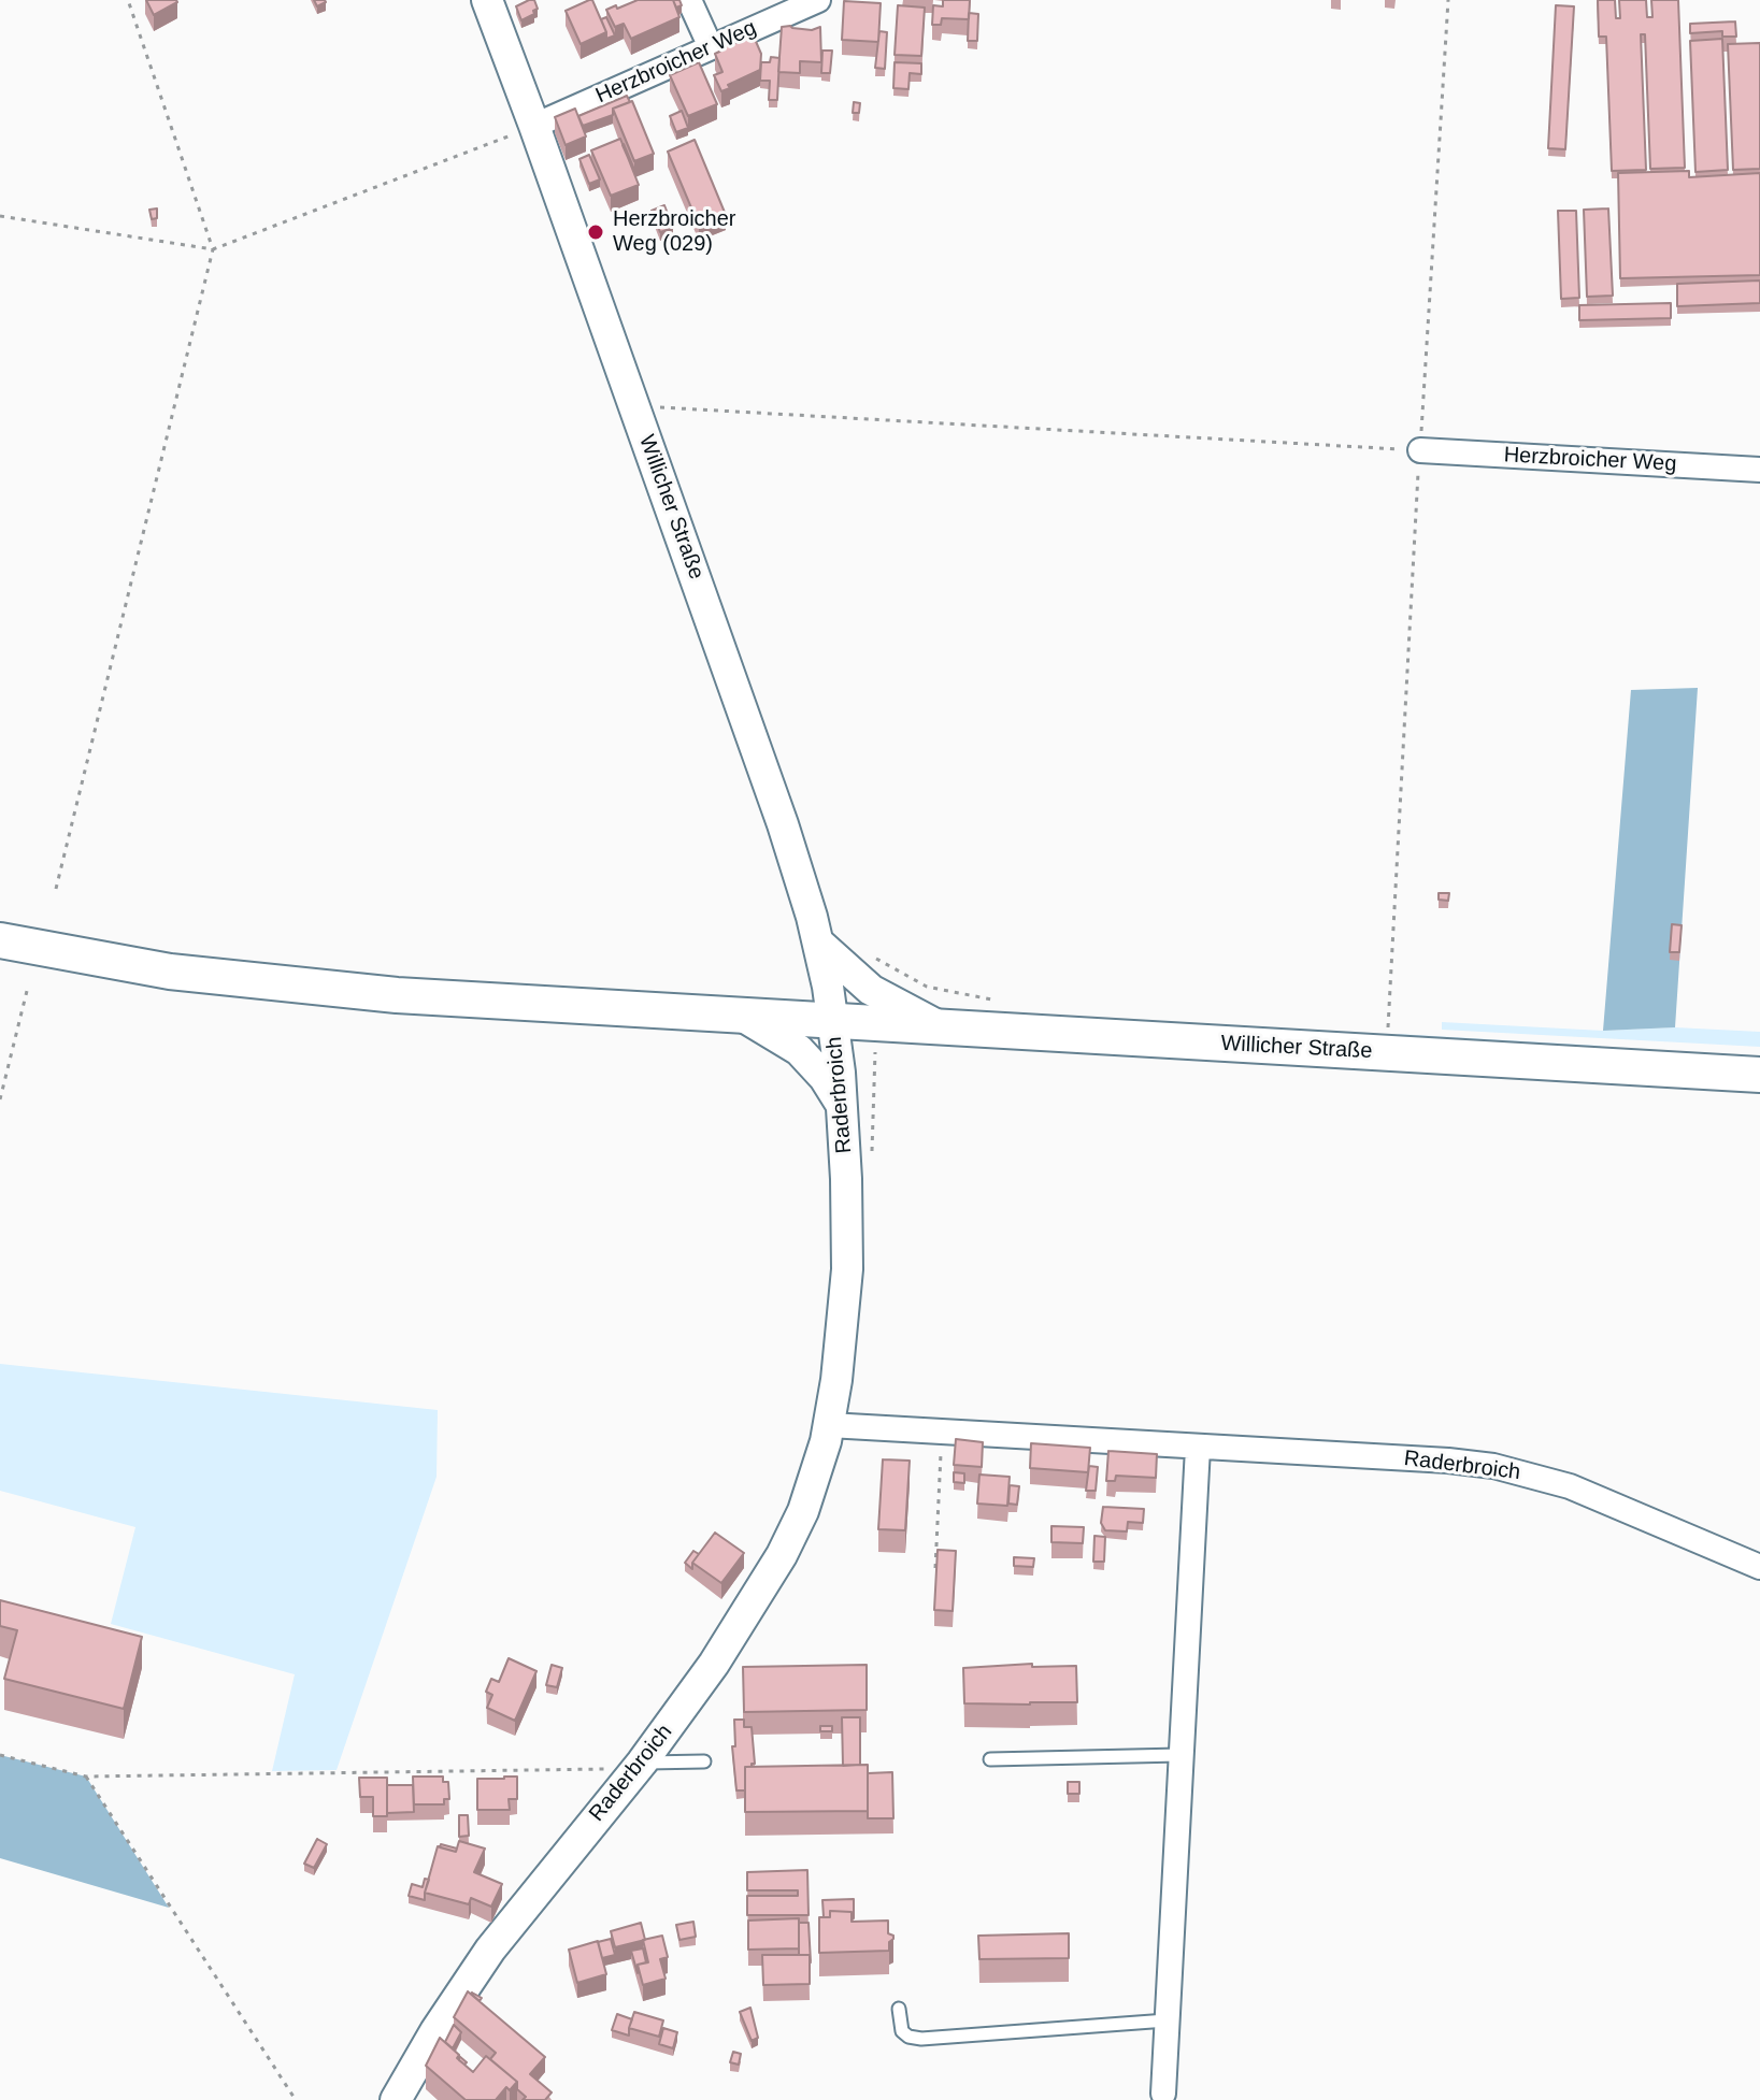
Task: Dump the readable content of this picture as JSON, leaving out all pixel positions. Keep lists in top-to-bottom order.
{
  "streets": {
    "main road": ["Willicher Straße"],
    "street": ["Herzbroicher Weg", "Raderbroich"]
  },
  "crossings": [
    ["Herzbroicher Weg", "Willicher Straße"],
    ["Willicher Straße", "Raderbroich"]
  ],
  "places": ["Herzbroicher Weg (029)"]
}
